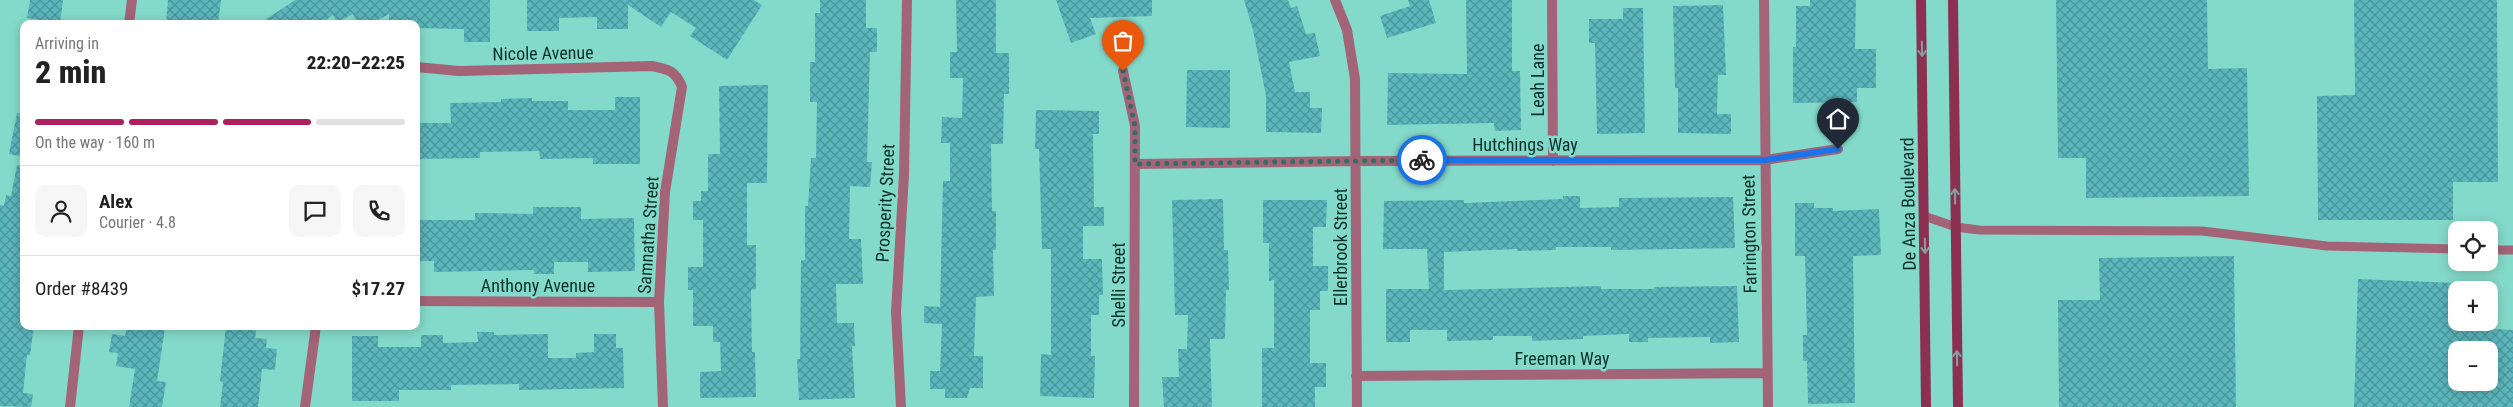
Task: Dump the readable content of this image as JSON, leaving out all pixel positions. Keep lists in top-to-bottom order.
{
  "streets": {
    "street": [
      "Nicole Avenue",
      "Leah Lane",
      "Hutchings Way",
      "Prosperity Street",
      "De Anza Boulevard",
      "Farrington Street",
      "Samnatha Street",
      "Ellerbrook Street",
      "Anthony Avenue",
      "Shelli Street",
      "Freeman Way"
    ]
  },
  "crossings": [
    ["Nicole Avenue", "Samnatha Street"],
    ["Leah Lane", "Hutchings Way"],
    ["Hutchings Way", "Farrington Street"],
    ["Hutchings Way", "Ellerbrook Street"],
    ["Hutchings Way", "Shelli Street"],
    ["Farrington Street", "Freeman Way"],
    ["Samnatha Street", "Anthony Avenue"],
    ["Ellerbrook Street", "Freeman Way"]
  ],
  "page": {
    "heading": ["2 min", "Arriving in", "22:20–22:25"],
    "panel": [
      "Alex",
      "Courier · 4.8",
      "Order #8439",
      "$17.27"
    ],
    "bar": "On the way · 160 m",
    "map_buttons": ["+", "−"]
  }
}
